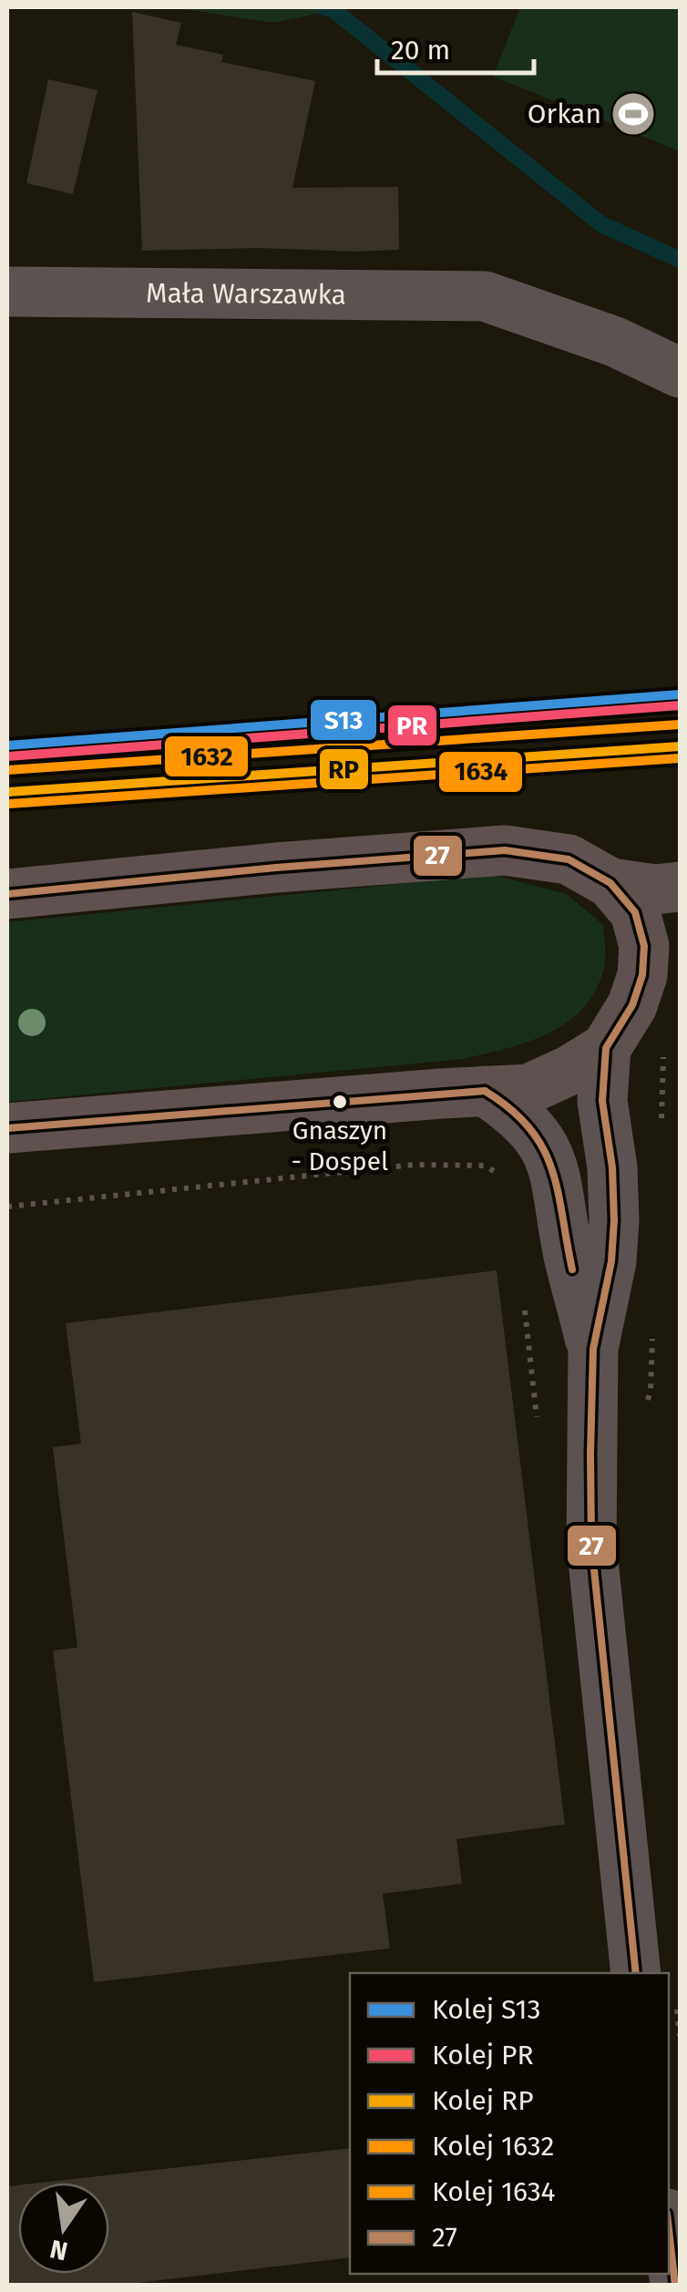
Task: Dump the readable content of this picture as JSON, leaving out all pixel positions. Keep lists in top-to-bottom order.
{
  "streets": {
    "street": ["Mała Warszawka"]
  },
  "places": {
    "sports": ["Orkan"],
    "other": ["Gnaszyn - Dospel"]
  },
  "lines": [
    "rail line S13",
    "rail line PR",
    "rail line 1632",
    "rail line RP",
    "rail line 1634",
    "transit line 27"
  ],
  "legend": [
    "Kolej S13",
    "Kolej PR",
    "Kolej RP",
    "Kolej 1632",
    "Kolej 1634",
    "27"
  ],
  "scale_bar": "20 m",
  "north": "bottom"
}
